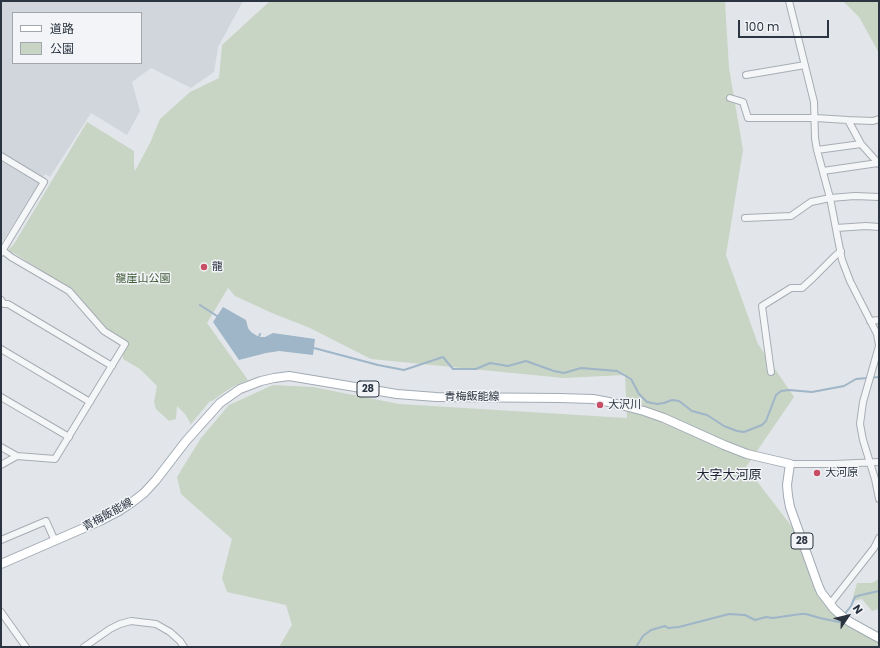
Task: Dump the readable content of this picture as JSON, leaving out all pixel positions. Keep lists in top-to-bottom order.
{
  "streets": {
    "main road": ["28", "青梅飯能線"]
  },
  "crossings": [
    ["28", "青梅飯能線"]
  ],
  "districts": ["大字大河原"],
  "parks": ["龍崖山公園"],
  "places": ["龍", "大沢川", "大河原"],
  "legend": ["道路", "公園"],
  "scale_bar": "100 m",
  "north": "top right"
}
